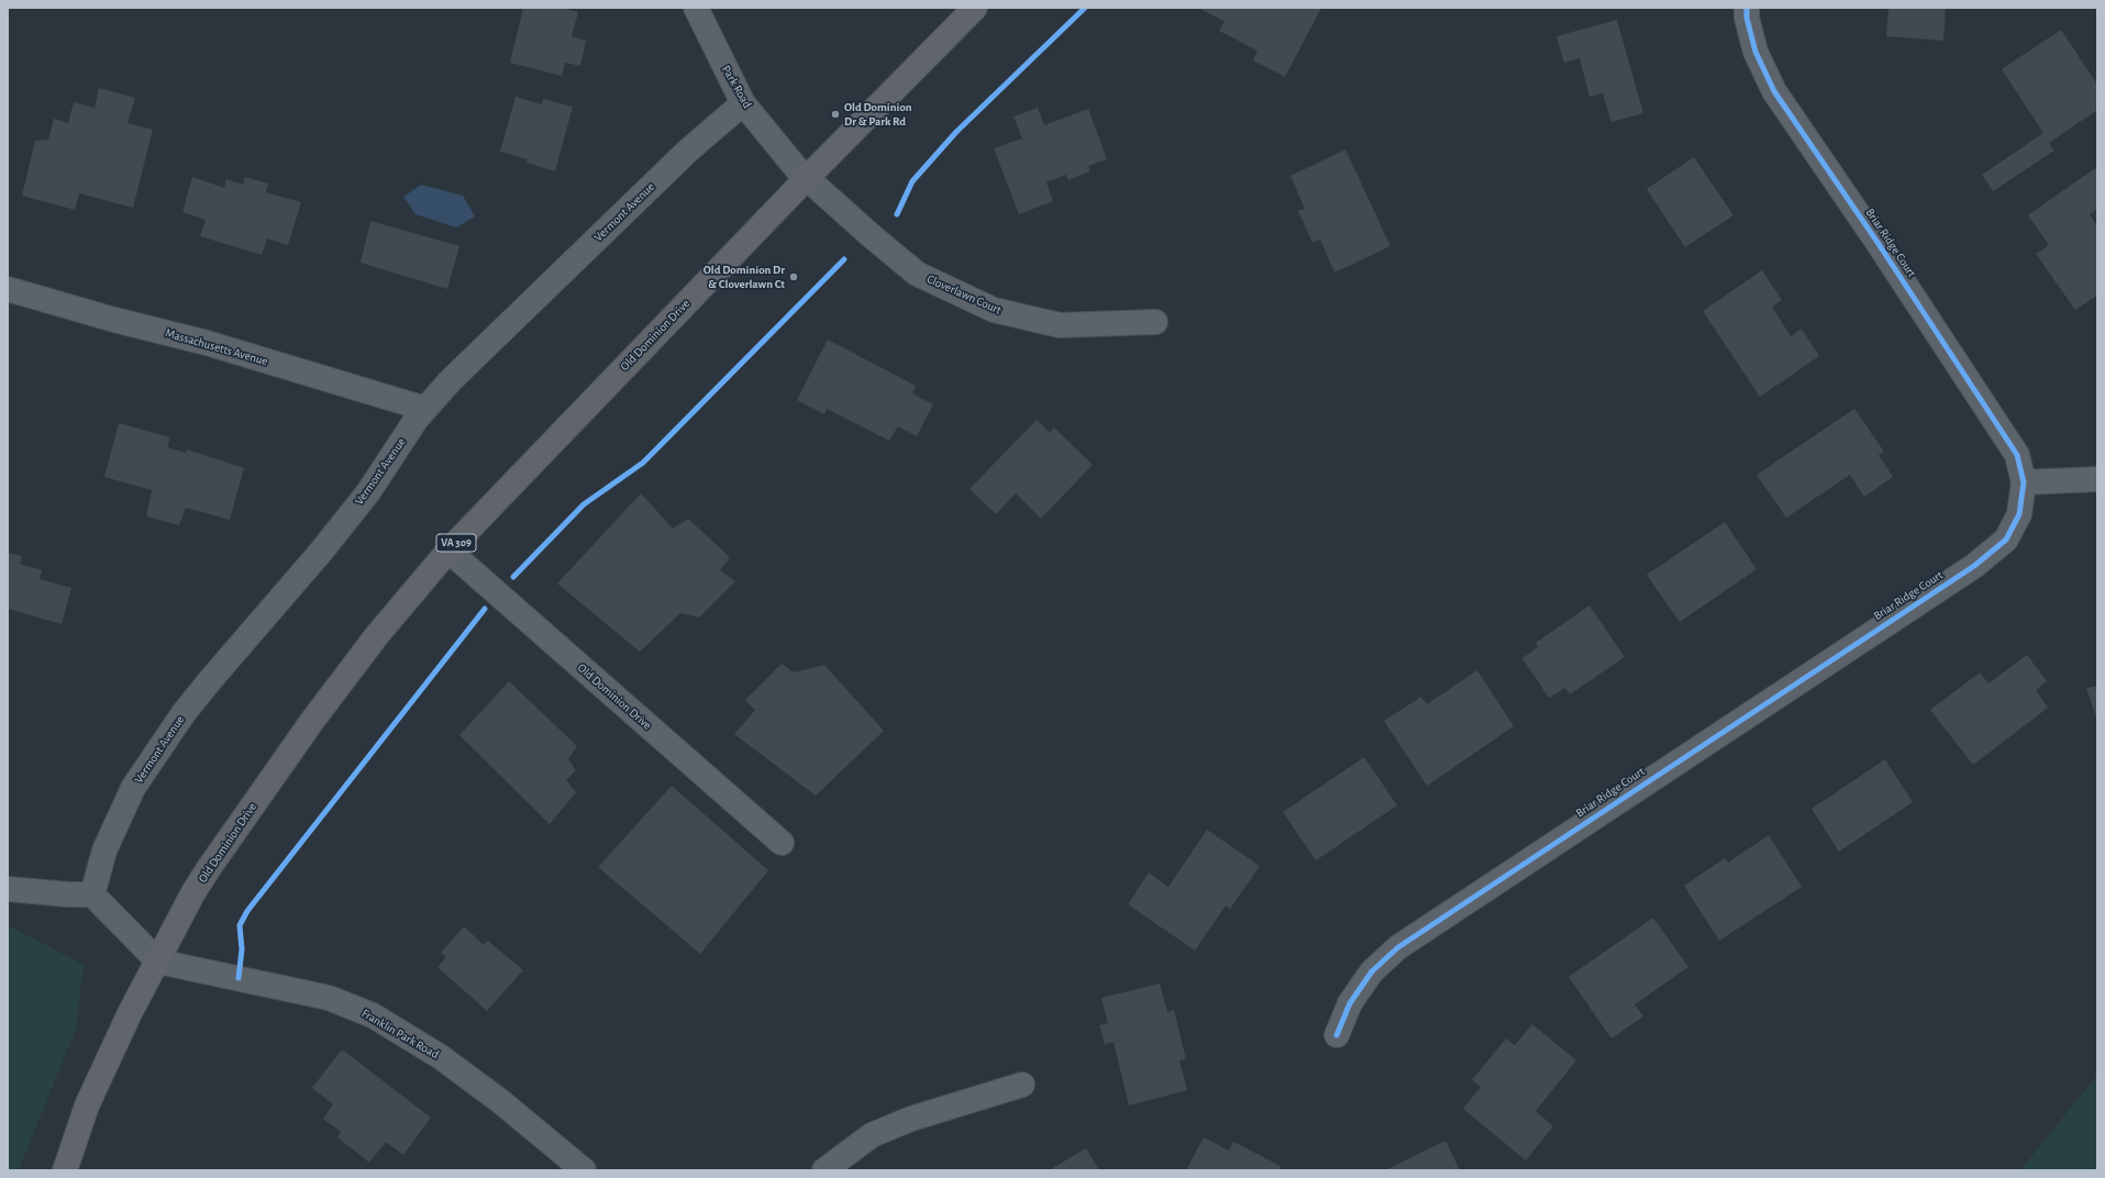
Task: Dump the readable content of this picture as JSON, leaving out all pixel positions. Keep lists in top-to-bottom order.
{
  "streets": {
    "main road": ["Old Dominion Drive", "VA 309"],
    "street": [
      "Park Road",
      "Vermont Avenue",
      "Briar Ridge Court",
      "Cloverlawn Court",
      "Massachusetts Avenue",
      "Franklin Park Road"
    ]
  },
  "crossings": [
    ["Park Road", "Vermont Avenue"],
    ["Park Road", "Cloverlawn Court"],
    ["Park Road", "Old Dominion Drive"],
    ["Vermont Avenue", "Massachusetts Avenue"],
    ["Cloverlawn Court", "Old Dominion Drive"],
    ["Old Dominion Drive", "Franklin Park Road"]
  ],
  "places": ["Old Dominion Dr & Park Rd", "Old Dominion Dr & Cloverlawn Ct"]
}
